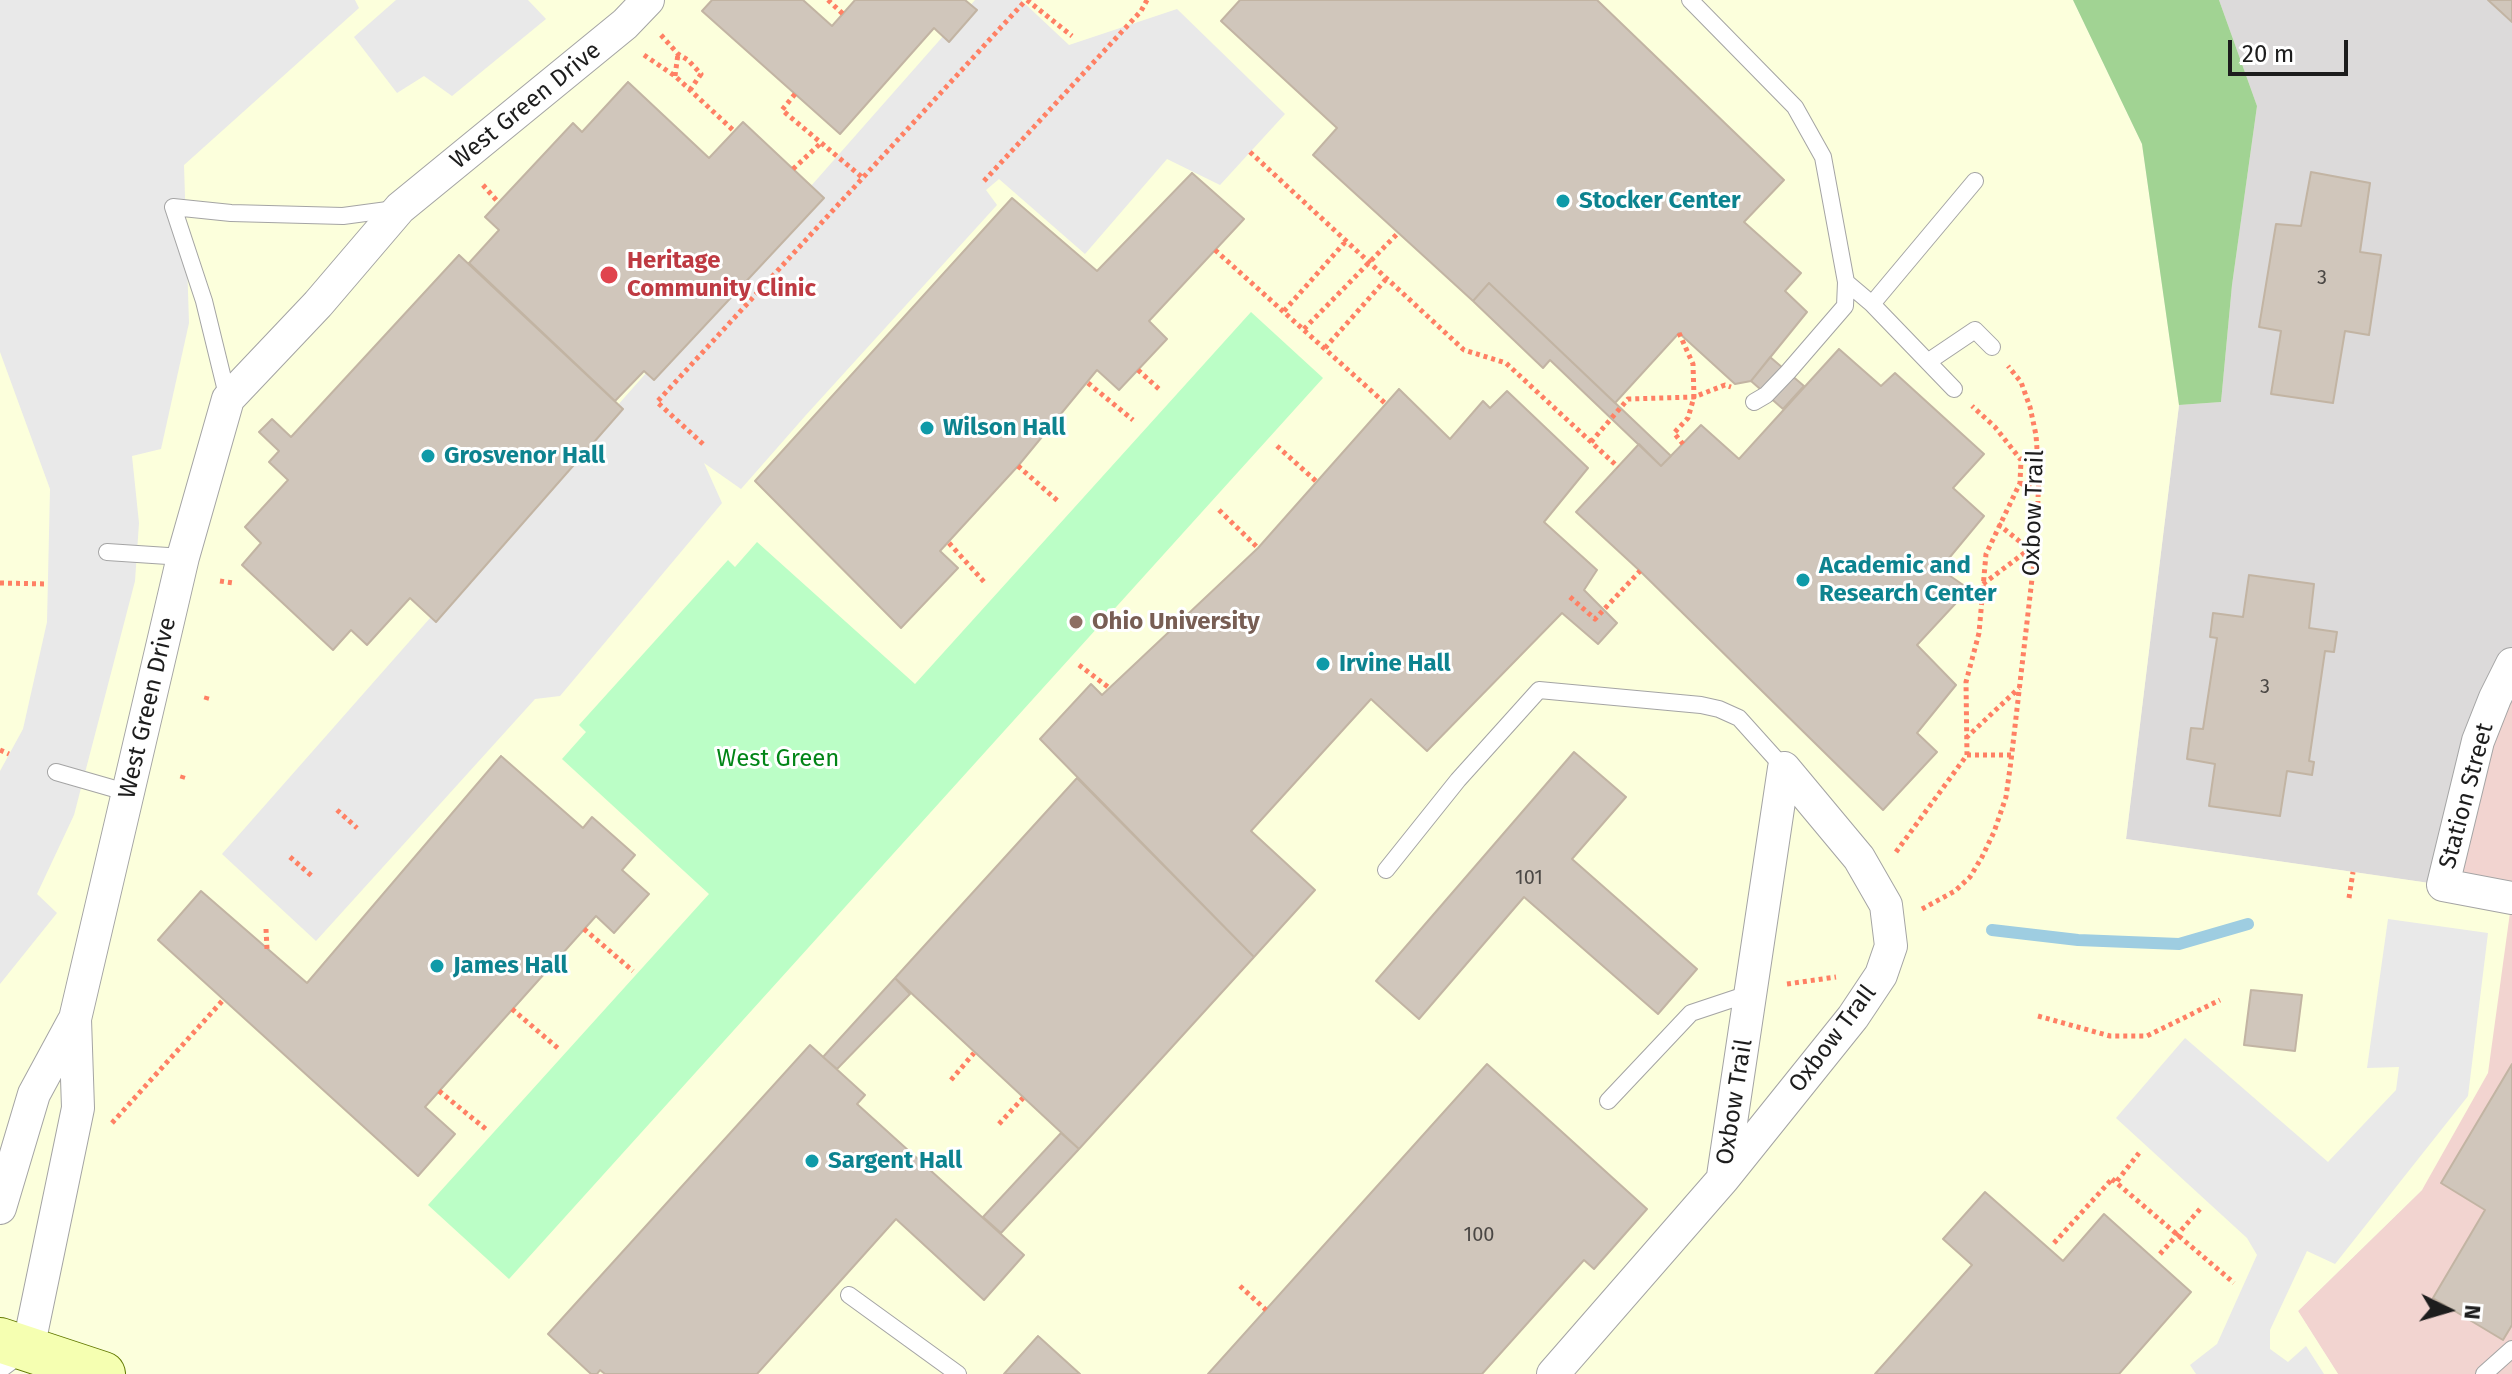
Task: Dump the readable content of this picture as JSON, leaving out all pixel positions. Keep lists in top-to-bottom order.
{
  "streets": {
    "street": [
      "West Green Drive",
      "Oxbow Trail",
      "Station Street",
      "Oxbow TraIl"
    ]
  },
  "crossings": [
    ["Oxbow Trail", "Oxbow TraIl"]
  ],
  "parks": ["West Green"],
  "places": [
    "Stocker Center",
    "Heritage Community Clinic",
    "Wilson Hall",
    "Grosvenor Hall",
    "Academic and Research Center",
    "Ohio University",
    "Irvine Hall",
    "James Hall",
    "Sargent Hall"
  ],
  "house_numbers": [
    "3",
    "3",
    "101",
    "100"
  ],
  "scale_bar": "20 m",
  "north": "right"
}
